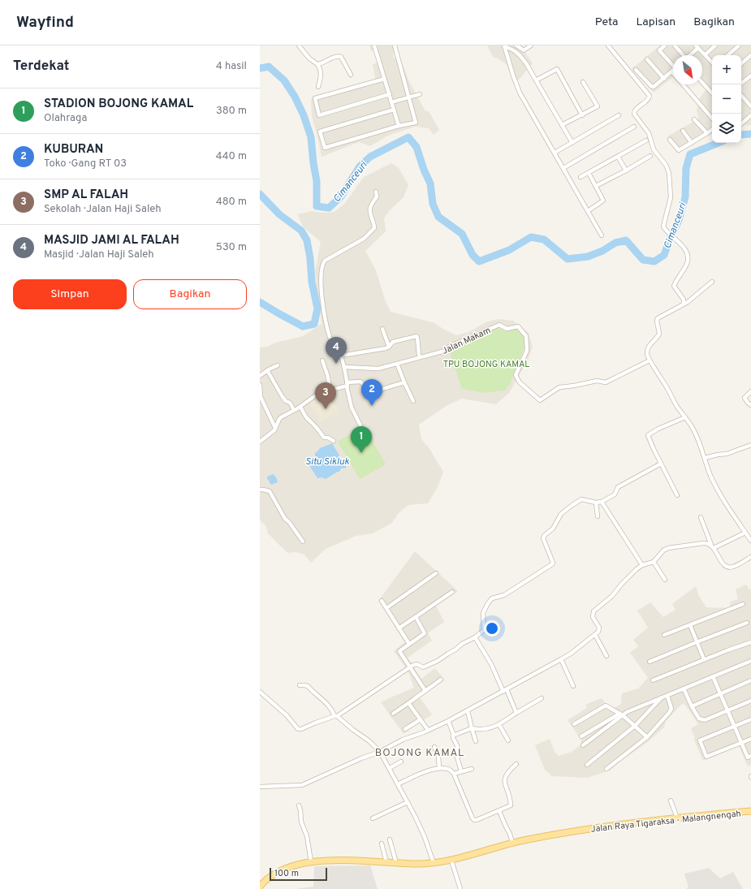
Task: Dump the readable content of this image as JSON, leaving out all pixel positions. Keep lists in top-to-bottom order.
{
  "streets": {
    "main road": ["Jalan Raya Tigaraksa - Malangnengah"],
    "street": ["Jalan Makam"]
  },
  "districts": ["BOJONG KAMAL"],
  "water": ["Cimanceuri", "Situ Sikluk"],
  "parks": ["TPU BOJONG KAMAL"],
  "scale_bar": "100 m",
  "north": "bottom right",
  "page": {
    "header": "Wayfind",
    "nav": ["Peta", "Lapisan", "Bagikan"],
    "heading": ["Terdekat", "4 hasil"],
    "map_buttons": ["+", "−"],
    "list": [
      {
        "mark": "1",
        "name": "STADION BOJONG KAMAL",
        "note": "Olahraga",
        "value": "380 m"
      },
      {
        "mark": "2",
        "name": "KUBURAN",
        "note": "Toko · Gang RT 03",
        "value": "440 m"
      },
      {
        "mark": "3",
        "name": "SMP AL FALAH",
        "note": "Sekolah · Jalan Haji Saleh",
        "value": "480 m"
      },
      {
        "mark": "4",
        "name": "MASJID JAMI AL FALAH",
        "note": "Masjid · Jalan Haji Saleh",
        "value": "530 m"
      }
    ],
    "buttons": ["Simpan", "Bagikan"],
    "pins": [
      "4",
      "2",
      "3",
      "1"
    ],
    "scale": "100 m"
  }
}
